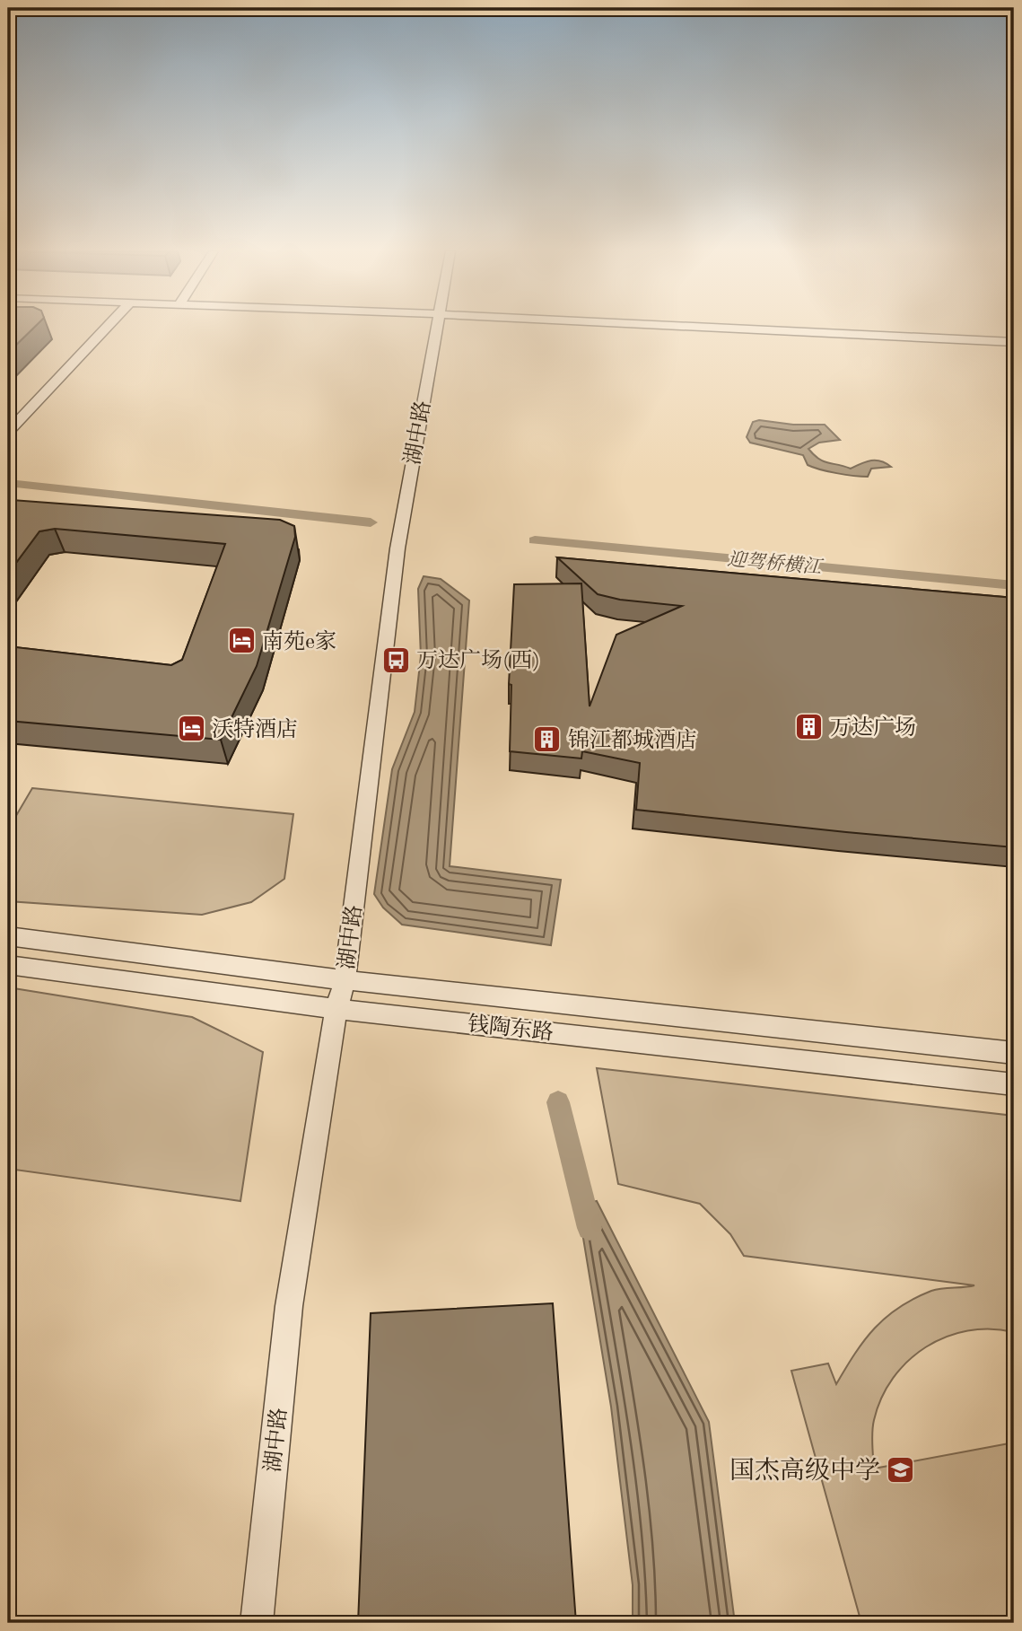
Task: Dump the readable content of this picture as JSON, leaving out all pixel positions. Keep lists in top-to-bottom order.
{
  "streets": {
    "street": ["湖中路", "钱陶东路"]
  },
  "crossings": [
    ["湖中路", "钱陶东路"]
  ],
  "water": ["迎驾桥横江"],
  "places": {
    "hotel": ["南苑e家", "沃特酒店"],
    "bus stop": ["万达广场(西)"],
    "building": ["万达广场", "锦江都城酒店"],
    "school or university": ["国杰高级中学"]
  }
}
